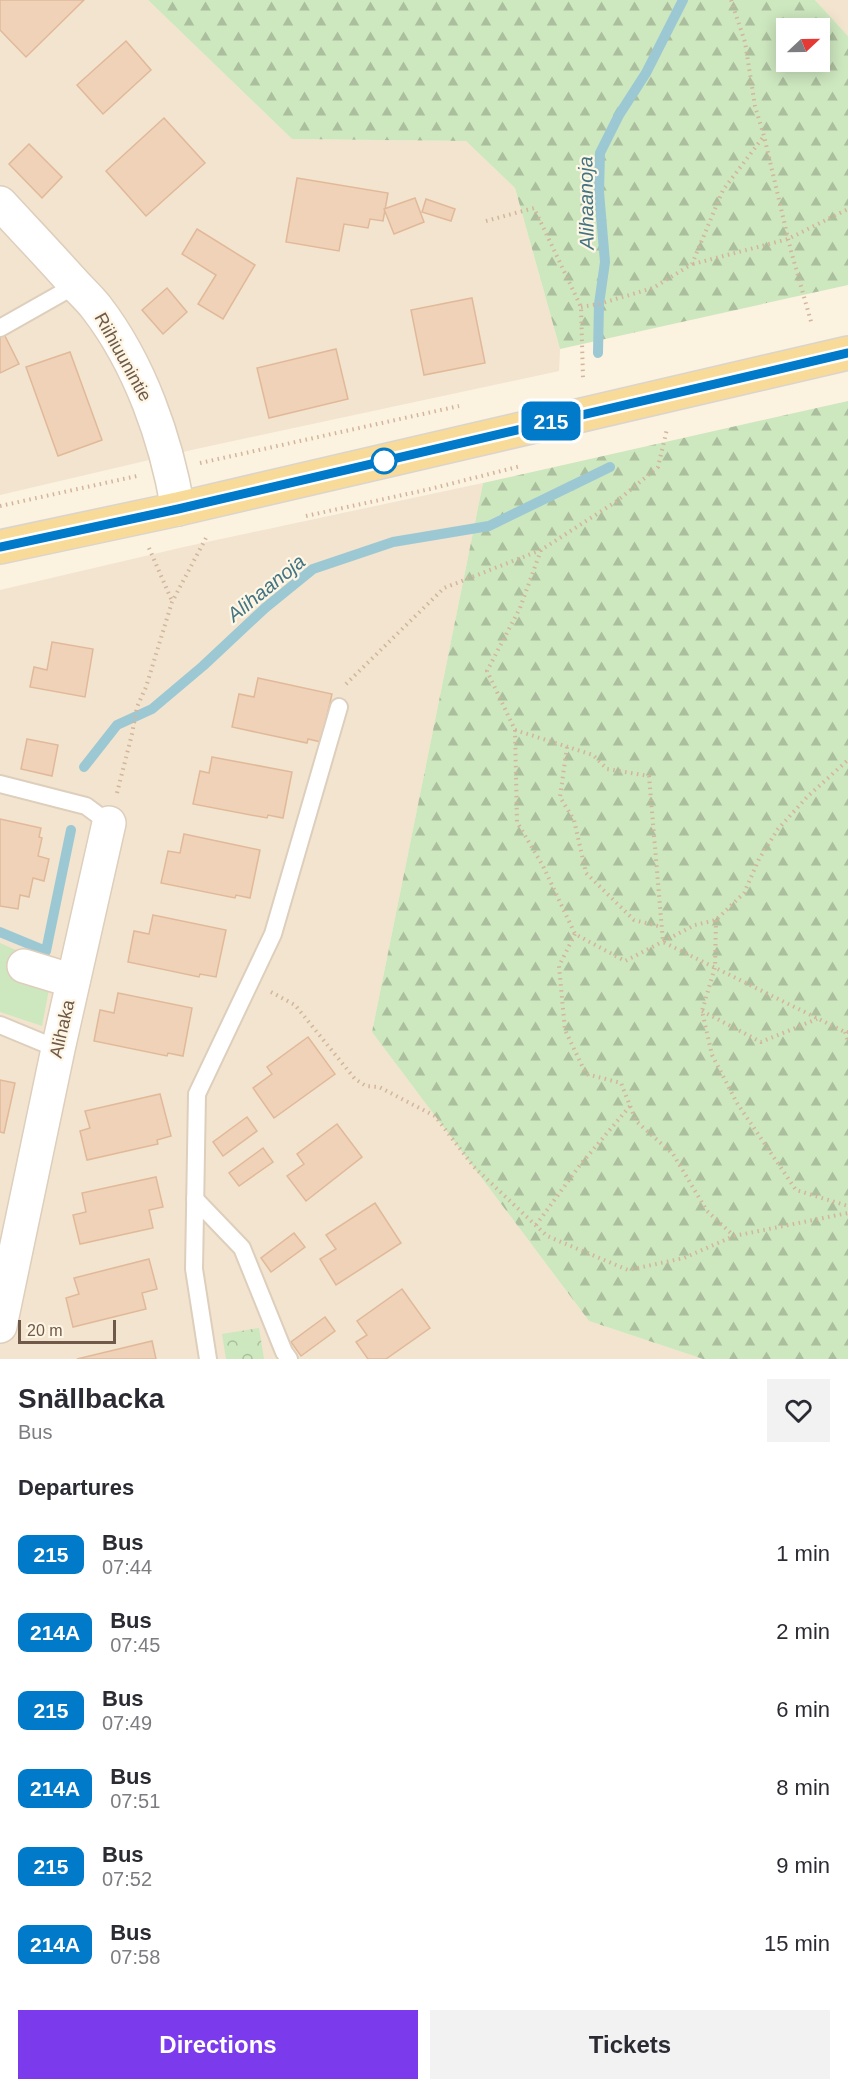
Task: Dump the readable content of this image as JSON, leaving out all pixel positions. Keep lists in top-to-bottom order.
{
  "streets": {
    "street": ["Riihiuunintie", "Alihaka"]
  },
  "water": ["Alihaanoja"],
  "lines": ["bus line 215"],
  "scale_bar": "20 m",
  "north": "right",
  "page": {
    "on_map": "215",
    "scale": "20 m",
    "heading": [
      ["Snällbacka", "Bus"],
      "Departures"
    ],
    "list": [
      {
        "mark": "215",
        "name": "Bus",
        "note": "07:44",
        "value": "1 min"
      },
      {
        "mark": "214A",
        "name": "Bus",
        "note": "07:45",
        "value": "2 min"
      },
      {
        "mark": "215",
        "name": "Bus",
        "note": "07:49",
        "value": "6 min"
      },
      {
        "mark": "214A",
        "name": "Bus",
        "note": "07:51",
        "value": "8 min"
      },
      {
        "mark": "215",
        "name": "Bus",
        "note": "07:52",
        "value": "9 min"
      },
      {
        "mark": "214A",
        "name": "Bus",
        "note": "07:58",
        "value": "15 min"
      }
    ],
    "buttons": ["Directions", "Tickets"]
  }
}
